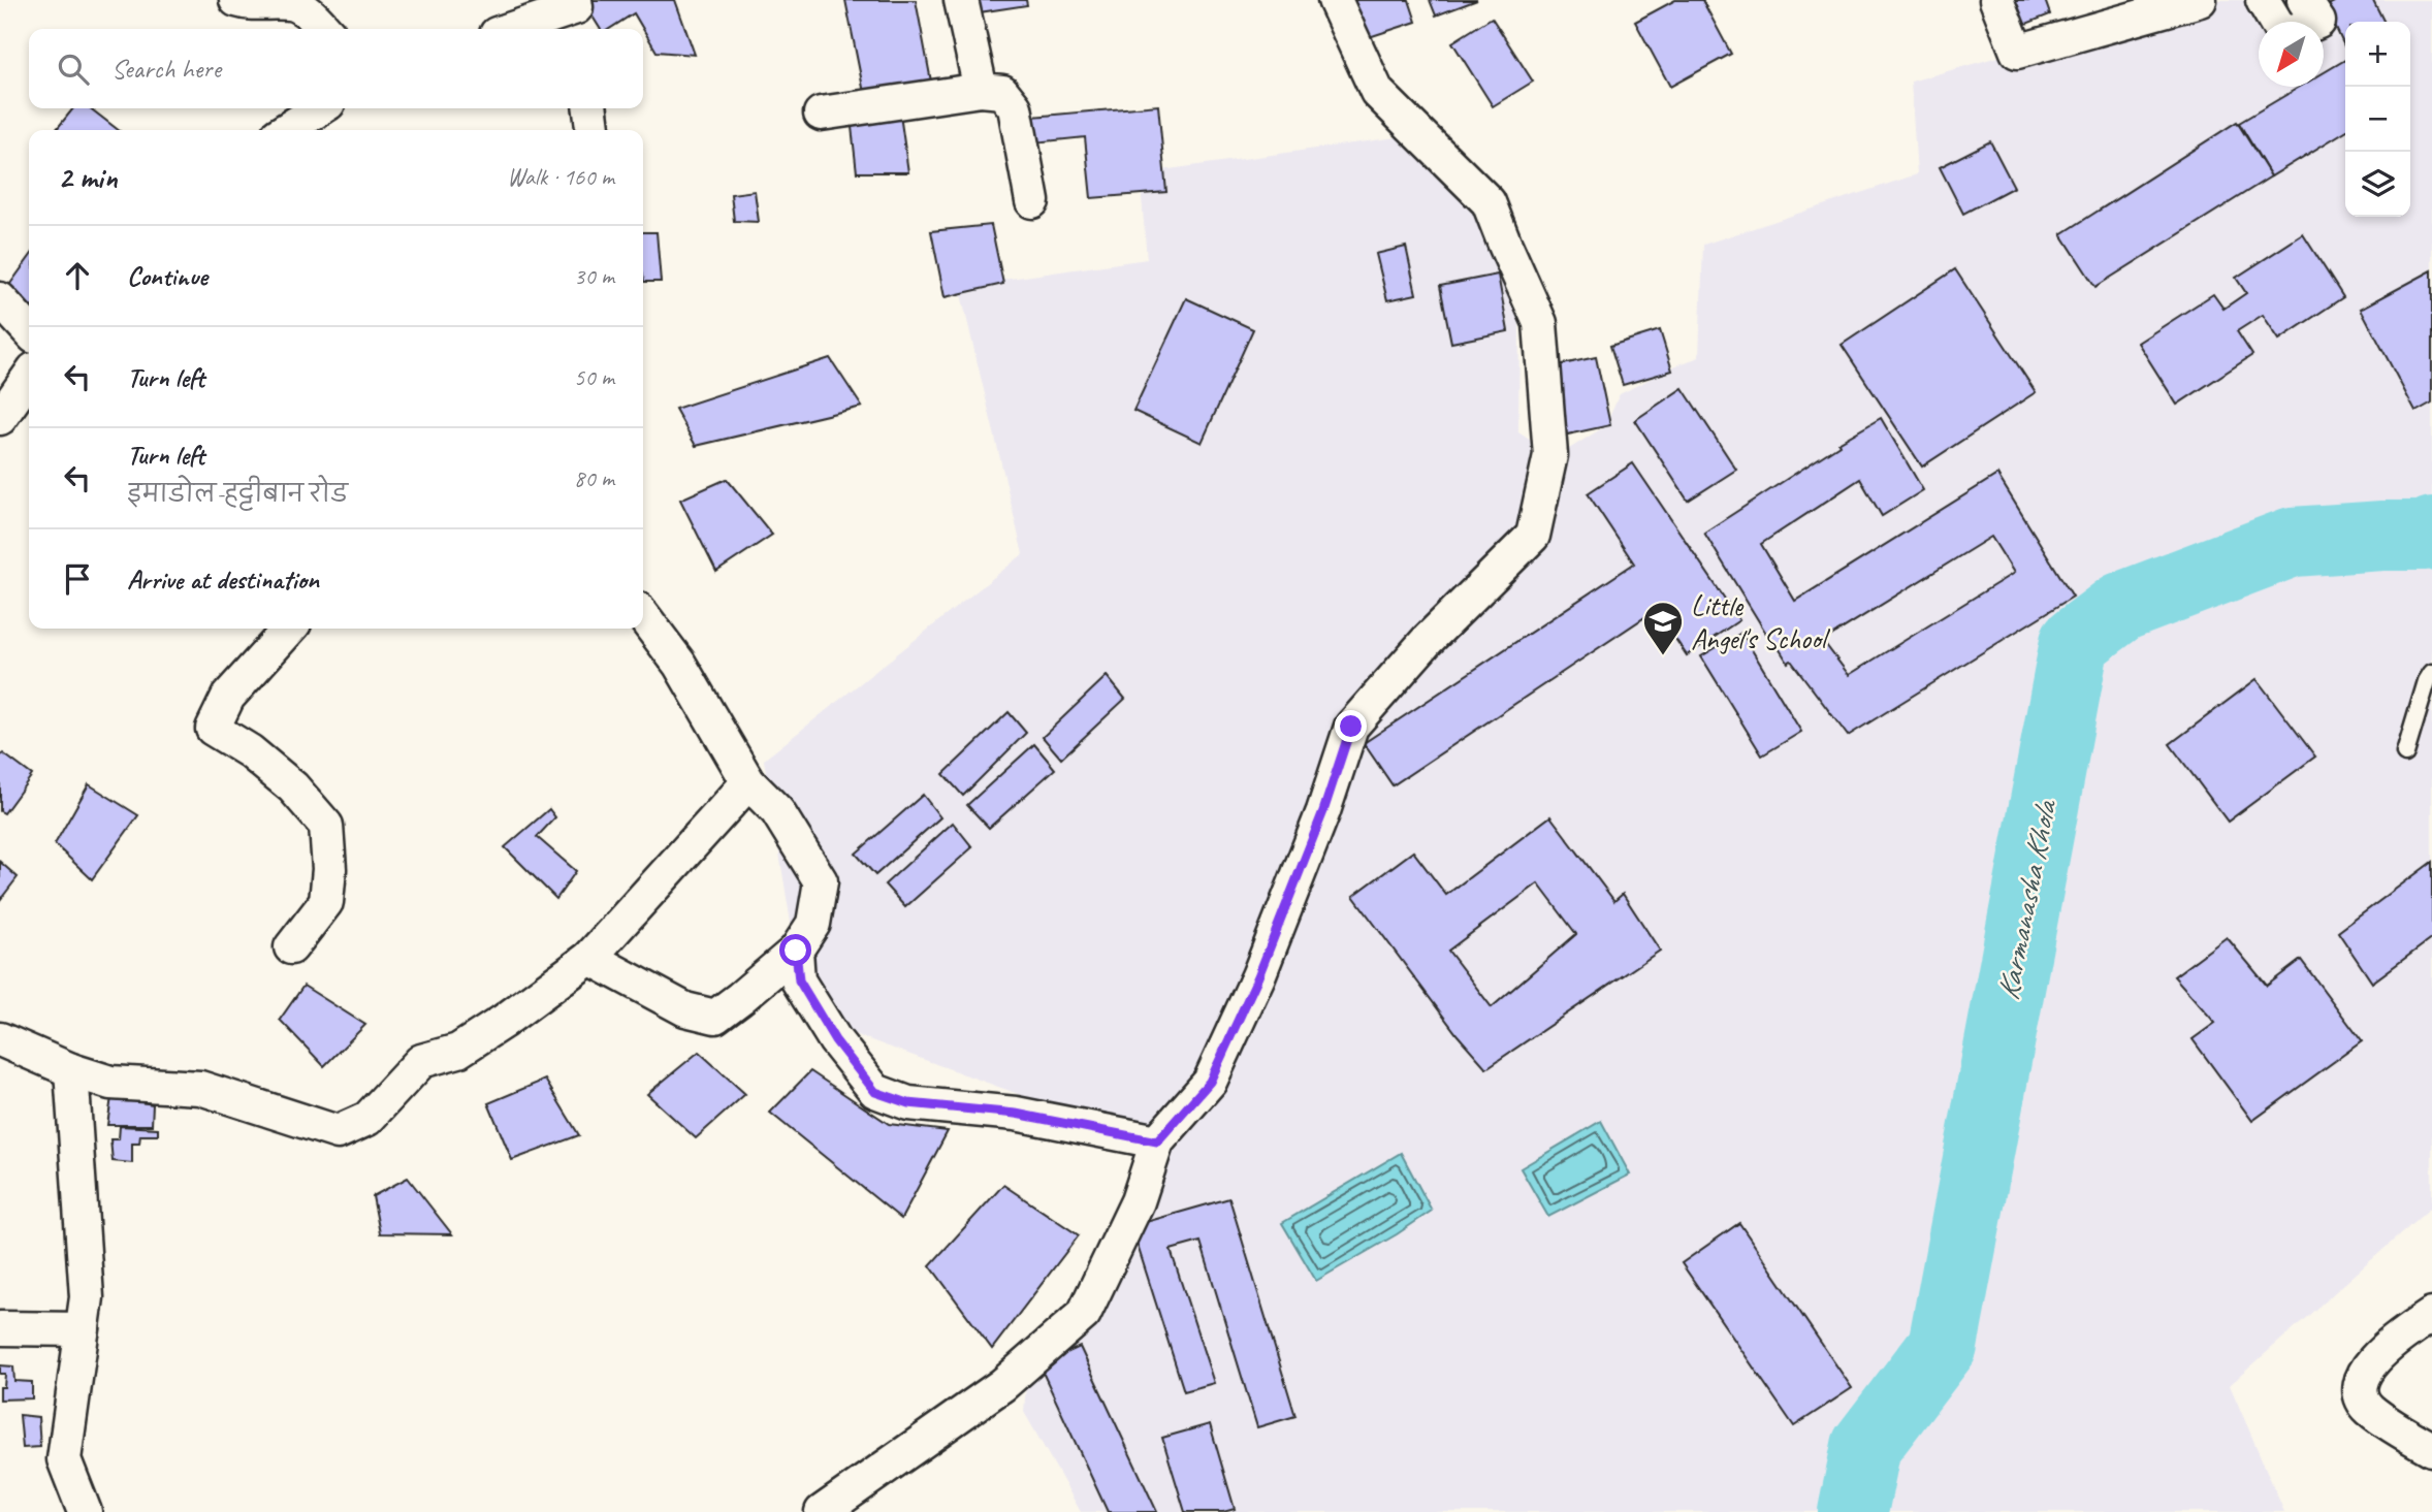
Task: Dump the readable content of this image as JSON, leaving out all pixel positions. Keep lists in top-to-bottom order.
{
  "water": ["Karmanasha Khola"],
  "places": {
    "school or university": ["Little Angel's School"]
  },
  "north": "bottom left",
  "page": {
    "map_buttons": ["+", "−"],
    "search": "Search here",
    "heading": ["2 min", "Walk · 160 m"],
    "list": [
      ["Continue", "30 m"],
      ["Turn left", "50 m"],
      ["Turn left", "इमाडोल-हट्टीबान रोड", "80 m"],
      "Arrive at destination"
    ]
  }
}
